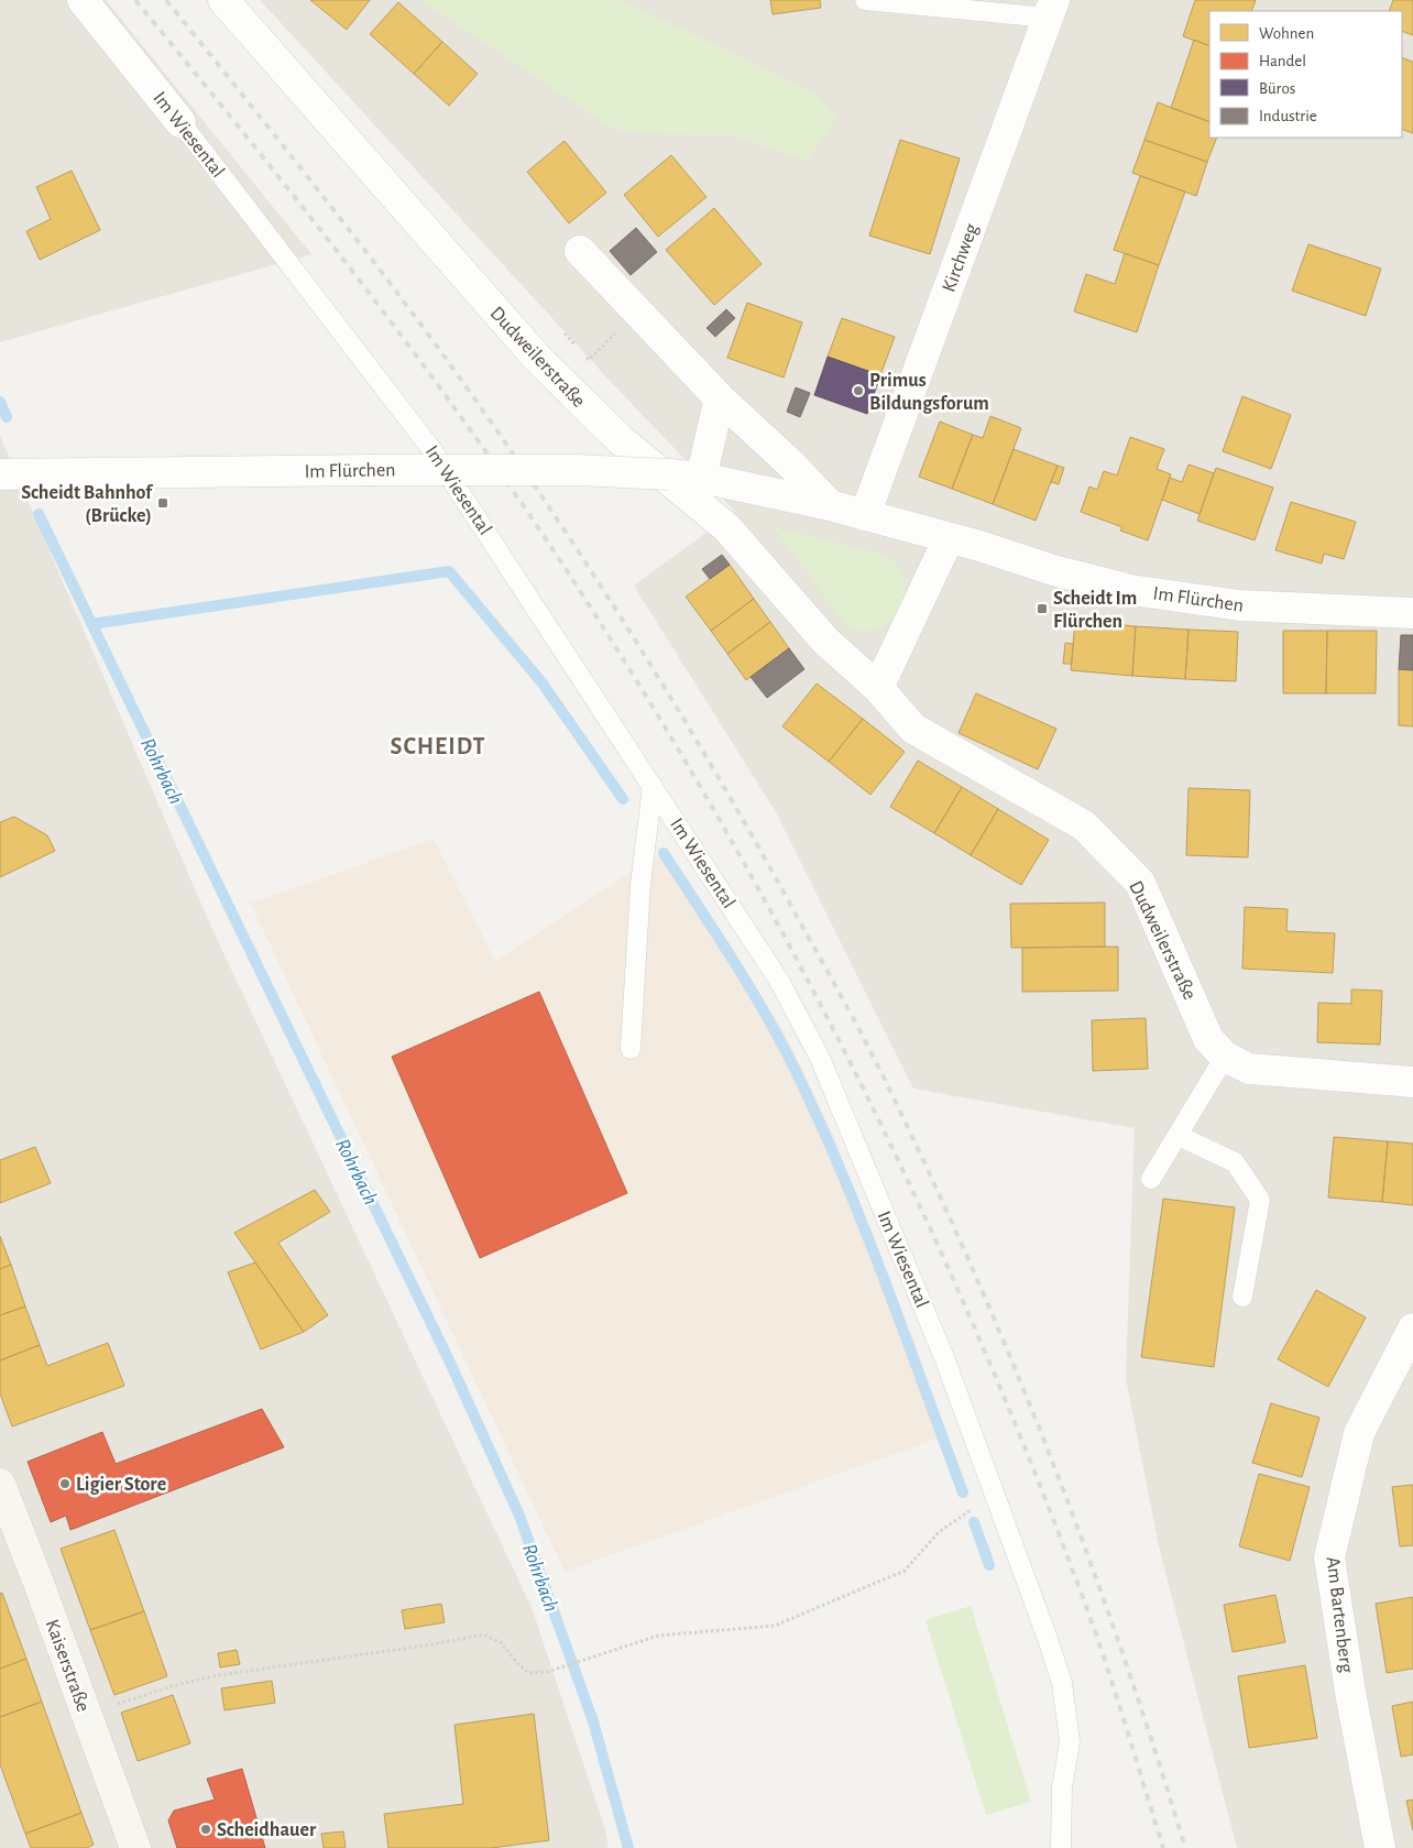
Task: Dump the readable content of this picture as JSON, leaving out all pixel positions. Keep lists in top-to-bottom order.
{
  "streets": {
    "main road": ["Kaiserstraße"],
    "street": [
      "Im Wiesental",
      "Kirchweg",
      "Dudweilerstraße",
      "Im Flürchen",
      "Am Bartenberg"
    ]
  },
  "crossings": [
    ["Kirchweg", "Im Flürchen"]
  ],
  "districts": ["SCHEIDT"],
  "water": ["Rohrbach"],
  "places": {
    "other": ["Primus Bildungsforum", "Ligier Store", "Scheidhauer"],
    "transit": ["Scheidt Bahnhof (Brücke)", "Scheidt Im Flürchen"]
  },
  "legend": [
    "Wohnen",
    "Handel",
    "Büros",
    "Industrie"
  ]
}
